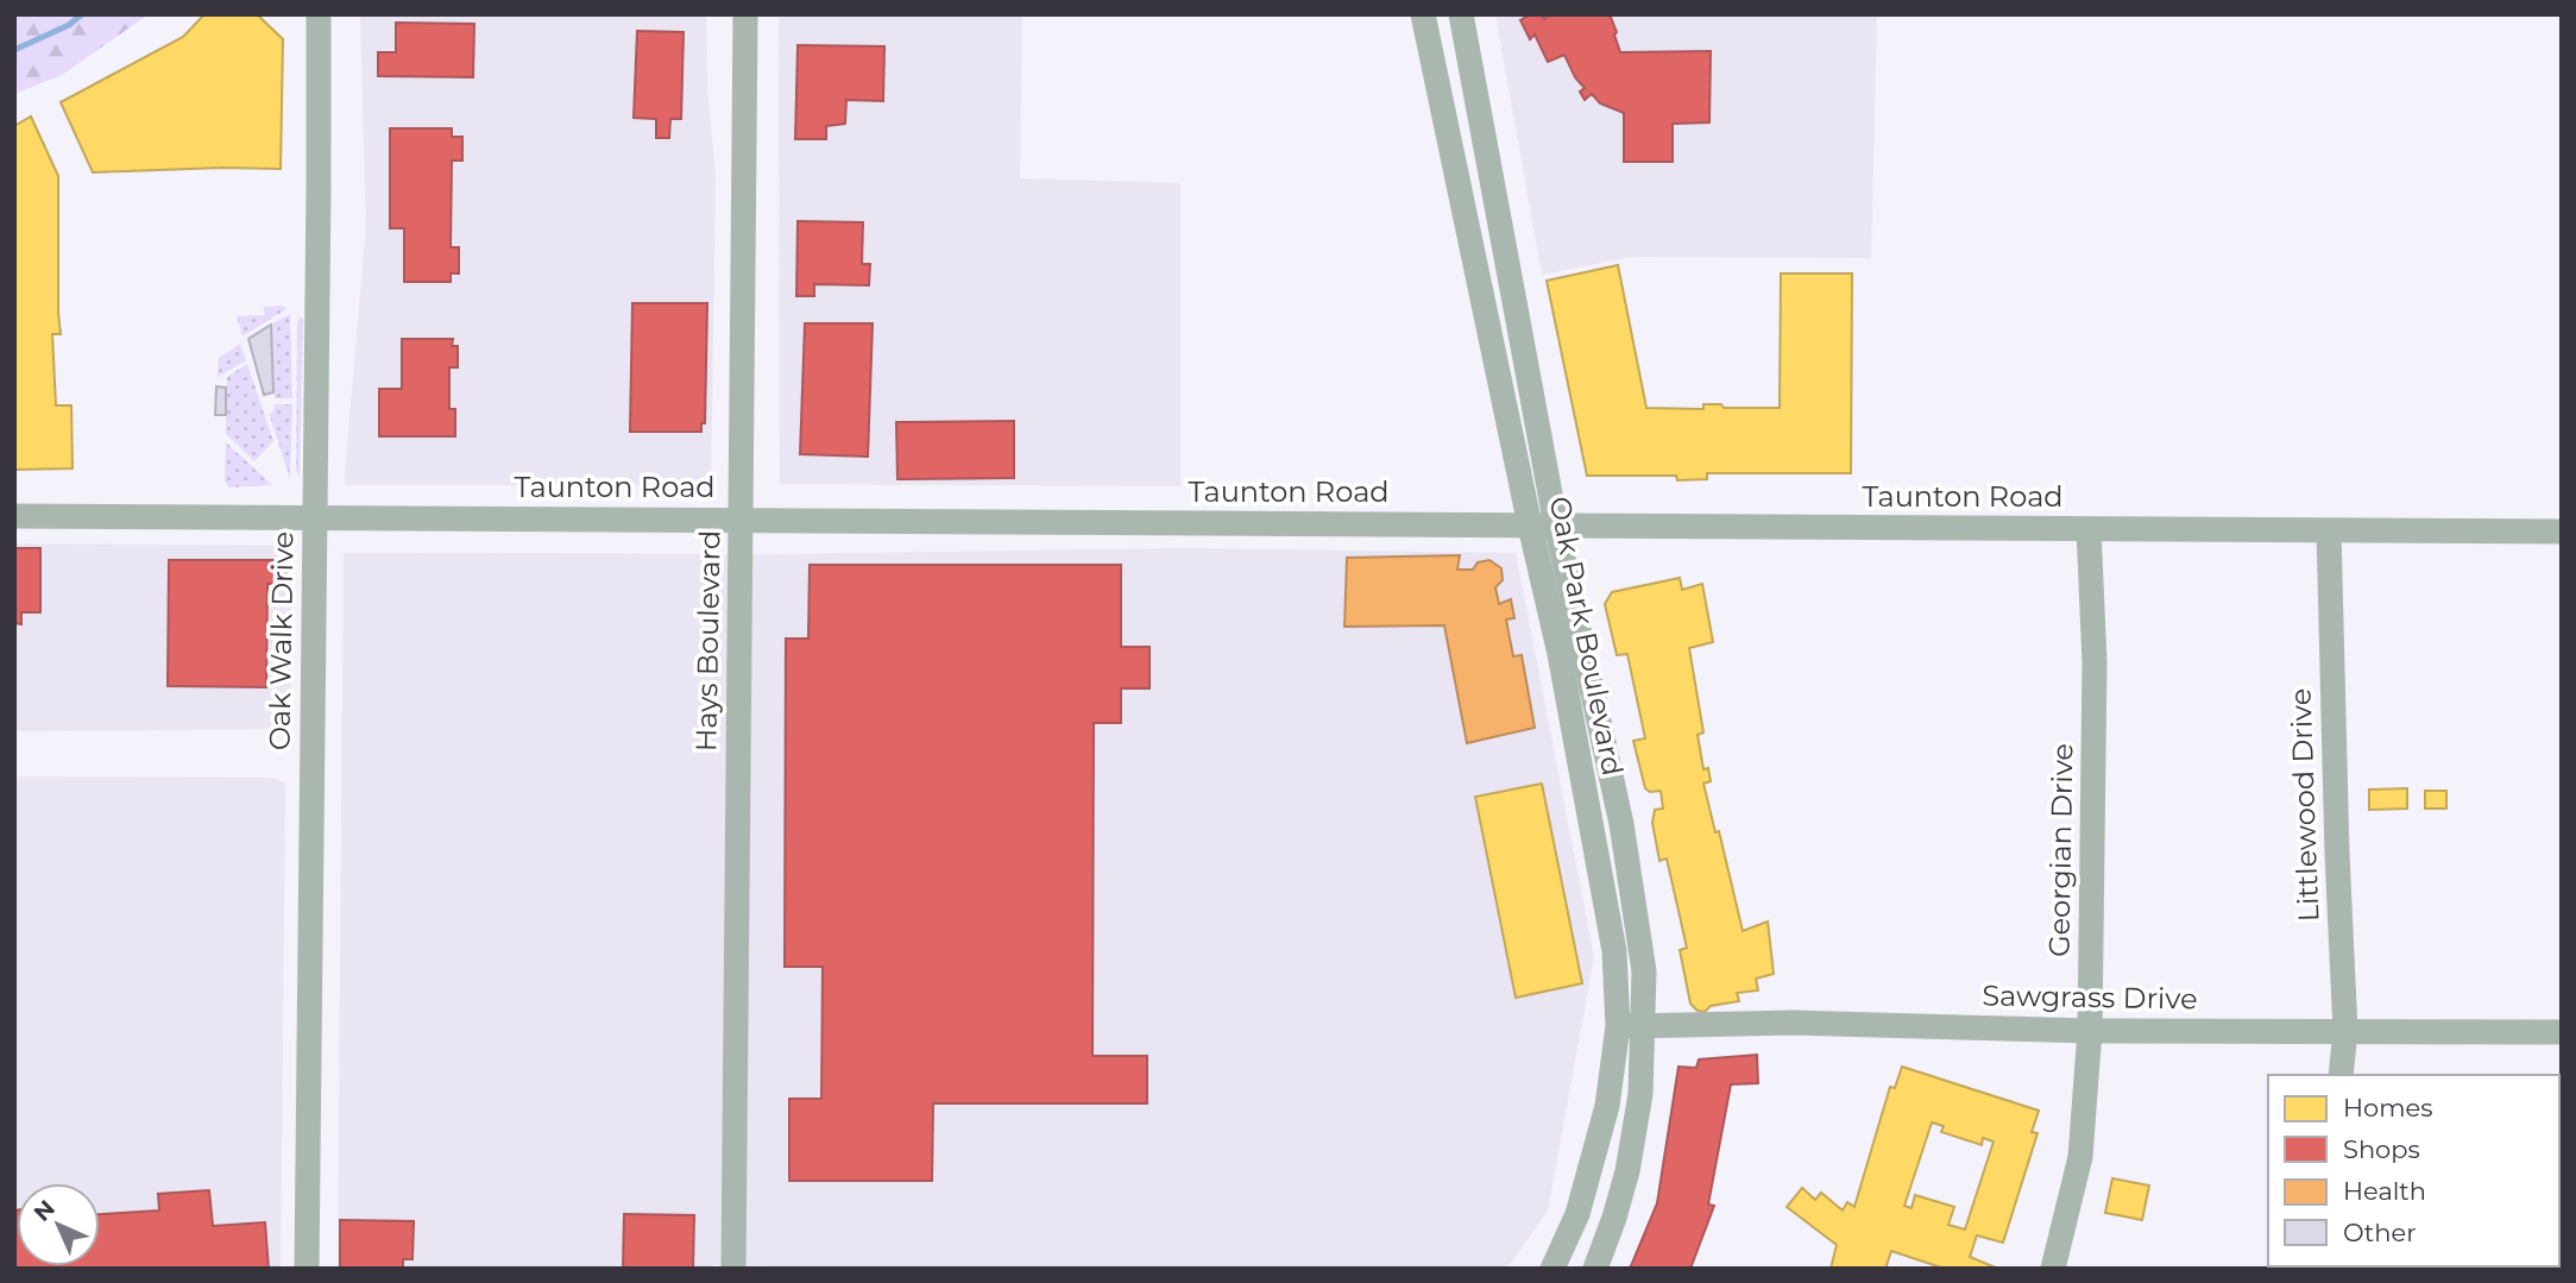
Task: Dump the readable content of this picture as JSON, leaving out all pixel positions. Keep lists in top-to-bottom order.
{
  "streets": {
    "street": [
      "Taunton Road",
      "Oak Park Boulevard",
      "Oak Walk Drive",
      "Hays Boulevard",
      "Littlewood Drive",
      "Georgian Drive",
      "Sawgrass Drive"
    ]
  },
  "crossings": [
    ["Taunton Road", "Oak Park Boulevard"],
    ["Taunton Road", "Oak Walk Drive"],
    ["Taunton Road", "Hays Boulevard"],
    ["Taunton Road", "Littlewood Drive"],
    ["Taunton Road", "Georgian Drive"],
    ["Oak Park Boulevard", "Sawgrass Drive"],
    ["Littlewood Drive", "Sawgrass Drive"],
    ["Georgian Drive", "Sawgrass Drive"]
  ],
  "legend": [
    "Homes",
    "Shops",
    "Health",
    "Other"
  ],
  "north": "top left"
}
